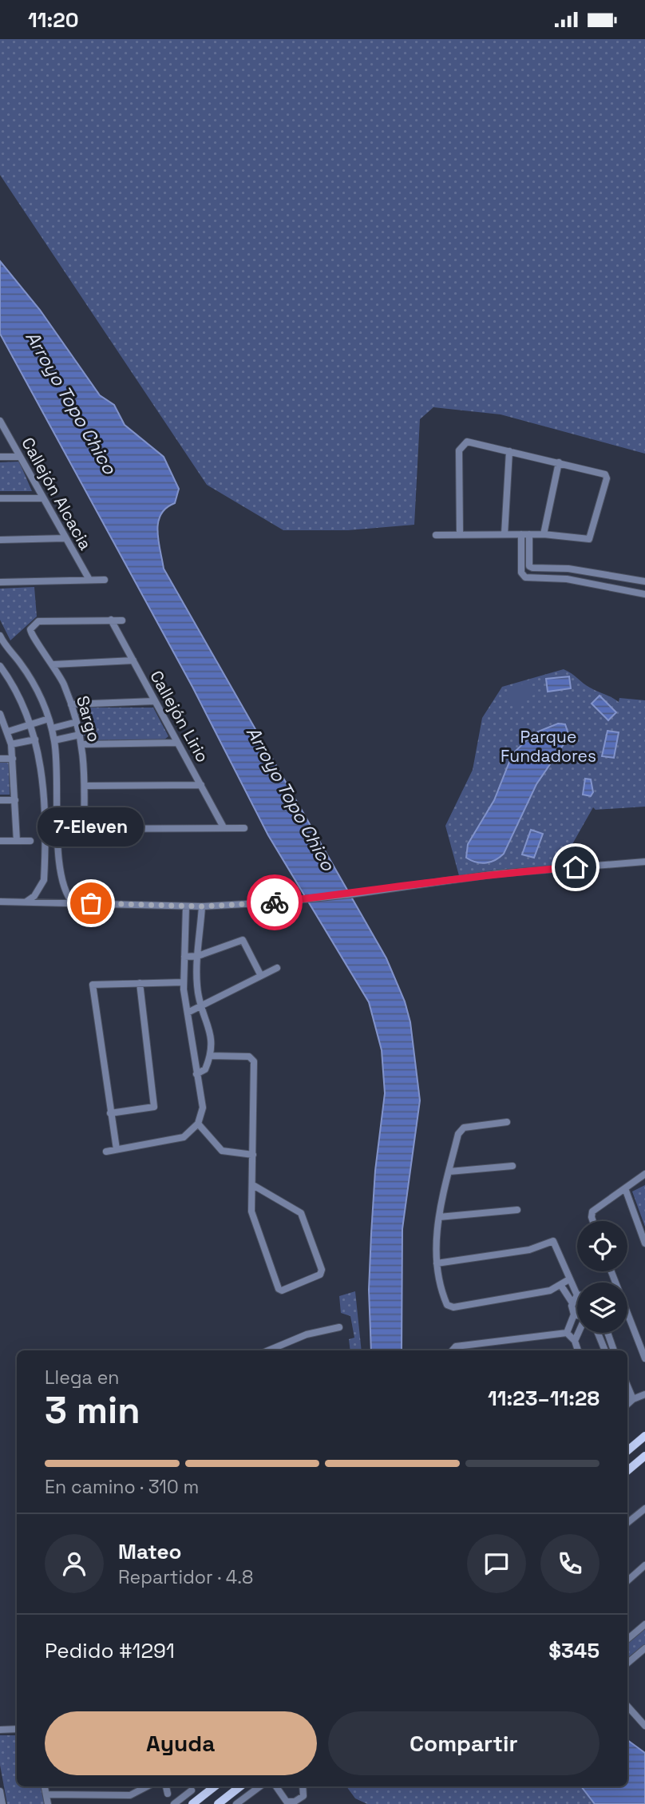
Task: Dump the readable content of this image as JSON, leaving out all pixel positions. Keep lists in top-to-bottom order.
{
  "streets": {
    "street": ["Callejón Alcacia", "Callejón Lirio", "Sargo"]
  },
  "crossings": [
    ["Callejón Lirio", "Sargo"]
  ],
  "water": ["Arroyo Topo Chico"],
  "parks": ["Parque Fundadores"],
  "places": ["7-Eleven"],
  "page": {
    "status": "11:20",
    "bubble": "7-Eleven",
    "heading": ["3 min", "Llega en", "11:23–11:28"],
    "panel": [
      "Mateo",
      "Repartidor · 4.8",
      "Pedido #1291",
      "$345"
    ],
    "bar": "En camino · 310 m",
    "buttons": ["Ayuda", "Compartir"]
  }
}
